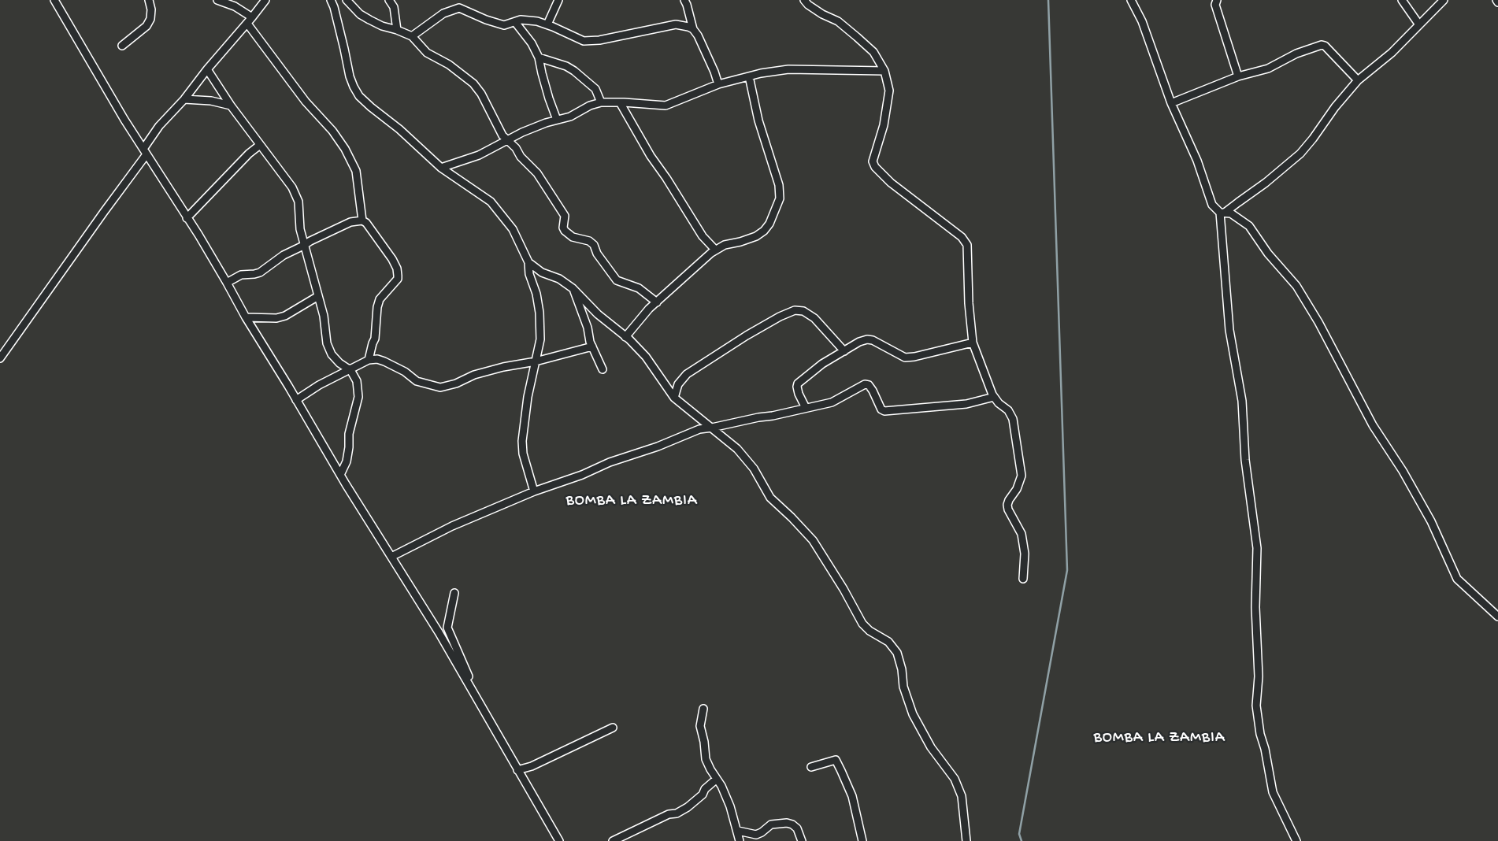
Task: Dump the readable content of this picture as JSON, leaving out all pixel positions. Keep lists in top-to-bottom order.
{
  "districts": ["BOMBA LA ZAMBIA", "BOMBA LA ZAMBIA"]
}
